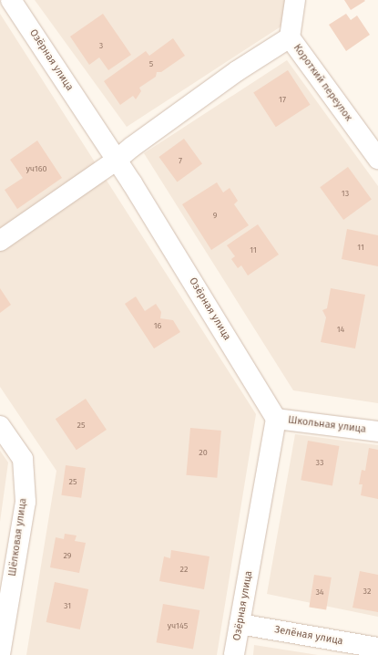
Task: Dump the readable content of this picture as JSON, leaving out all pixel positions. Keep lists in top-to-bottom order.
{
  "streets": {
    "street": [
      "Озёрная улица",
      "Короткий переулок",
      "Школьная улица",
      "Шёлковая улица",
      "Зелёная улица"
    ]
  },
  "crossings": [
    ["Озёрная улица", "Школьная улица"],
    ["Озёрная улица", "Зелёная улица"]
  ],
  "house_numbers": [
    "3",
    "5",
    "17",
    "7",
    "уч160",
    "13",
    "9",
    "11",
    "11",
    "16",
    "14",
    "25",
    "20",
    "33",
    "25",
    "29",
    "22",
    "32",
    "34",
    "31",
    "уч145"
  ]
}
